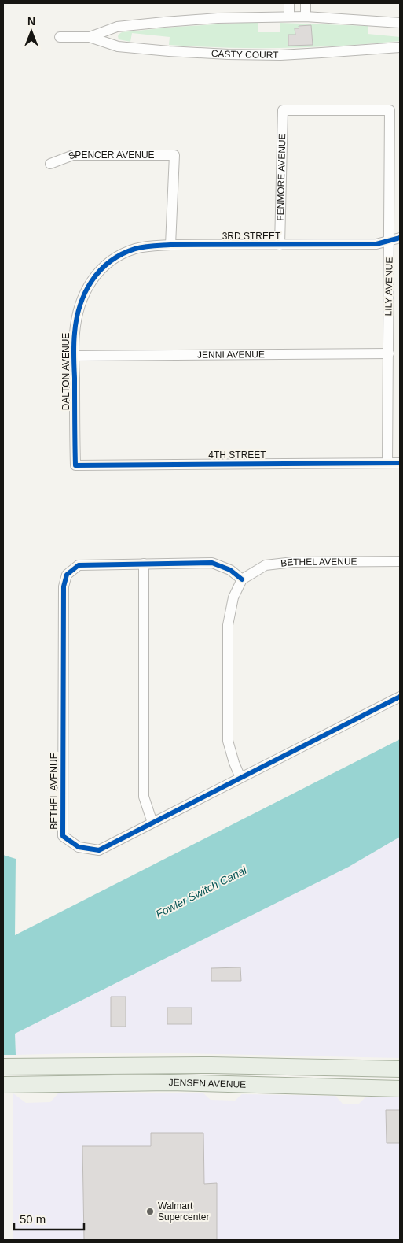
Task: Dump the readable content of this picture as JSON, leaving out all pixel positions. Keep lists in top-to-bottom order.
{
  "streets": {
    "main road": ["JENSEN AVENUE"],
    "street": [
      "CASTY COURT",
      "SPENCER AVENUE",
      "FENMORE AVENUE",
      "3RD STREET",
      "LILY AVENUE",
      "JENNI AVENUE",
      "DALTON AVENUE",
      "4TH STREET",
      "BETHEL AVENUE"
    ]
  },
  "crossings": [
    ["SPENCER AVENUE", "3RD STREET"],
    ["FENMORE AVENUE", "3RD STREET"],
    ["FENMORE AVENUE", "LILY AVENUE"],
    ["3RD STREET", "LILY AVENUE"],
    ["3RD STREET", "DALTON AVENUE"],
    ["LILY AVENUE", "JENNI AVENUE"],
    ["LILY AVENUE", "4TH STREET"],
    ["JENNI AVENUE", "DALTON AVENUE"],
    ["DALTON AVENUE", "4TH STREET"]
  ],
  "water": ["Fowler Switch Canal"],
  "places": ["Walmart Supercenter"],
  "scale_bar": "50 m",
  "north": "top"
}
